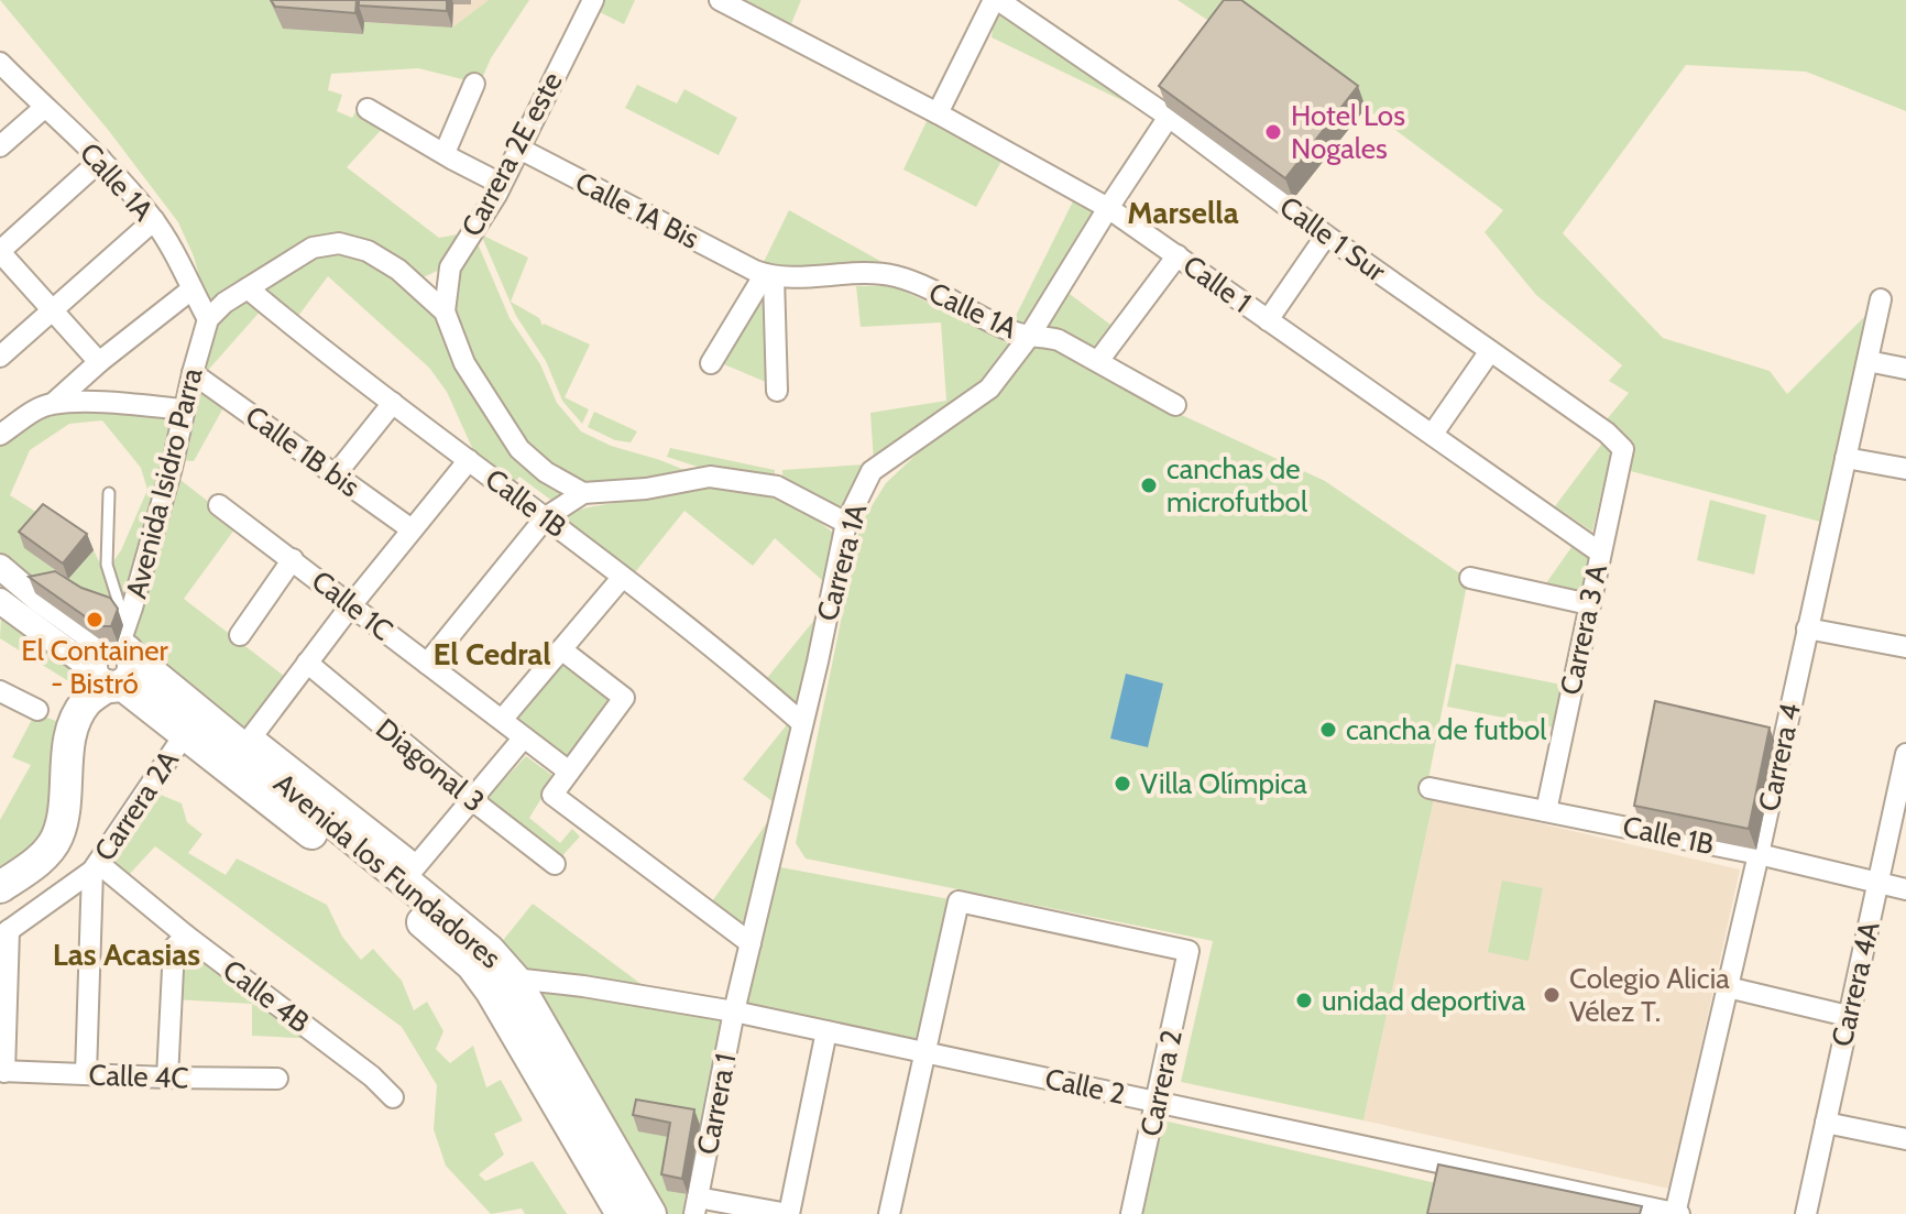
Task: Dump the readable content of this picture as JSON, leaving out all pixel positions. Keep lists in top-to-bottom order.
{
  "streets": {
    "main road": ["Avenida los Fundadores"],
    "street": [
      "Carrera 2E este",
      "Calle 1A",
      "Calle 1A Bis",
      "Calle 1 Sur",
      "Calle 1",
      "Calle 1B bis",
      "Avenida Isidro Parra",
      "Calle 1B",
      "Carrera 1A",
      "Calle 1C",
      "Carrera 3 A",
      "Carrera 4",
      "Diagonal 3",
      "Carrera 2A",
      "Carrera 4A",
      "Calle 4B",
      "Calle 4C",
      "Carrera 2",
      "Calle 2",
      "Carrera 1"
    ]
  },
  "crossings": [
    ["Carrera 2E este", "Calle 1A Bis"],
    ["Calle 1A", "Calle 1A Bis"],
    ["Calle 1A", "Avenida Isidro Parra"],
    ["Calle 1A", "Carrera 1A"],
    ["Calle 1 Sur", "Carrera 1A"],
    ["Calle 1 Sur", "Carrera 3 A"],
    ["Calle 1", "Carrera 1A"],
    ["Calle 1", "Carrera 3 A"],
    ["Calle 1B bis", "Avenida Isidro Parra"],
    ["Avenida Isidro Parra", "Avenida los Fundadores"],
    ["Calle 1B", "Carrera 1A"],
    ["Calle 1B", "Carrera 3 A"],
    ["Calle 1B", "Carrera 4"],
    ["Calle 1B", "Carrera 4A"],
    ["Carrera 1A", "Calle 2"],
    ["Carrera 1A", "Carrera 1"],
    ["Carrera 4", "Calle 2"],
    ["Carrera 2A", "Avenida los Fundadores"],
    ["Carrera 2A", "Calle 4B"],
    ["Avenida los Fundadores", "Calle 2"],
    ["Carrera 2", "Calle 2"],
    ["Calle 2", "Carrera 1"]
  ],
  "districts": ["Marsella", "El Cedral", "Las Acasias"],
  "places": [
    "Hotel Los Nogales",
    "canchas de microfutbol",
    "El Container - Bistró",
    "cancha de futbol",
    "Villa Olímpica",
    "Colegio Alicia Vélez T.",
    "unidad deportiva"
  ]
}
